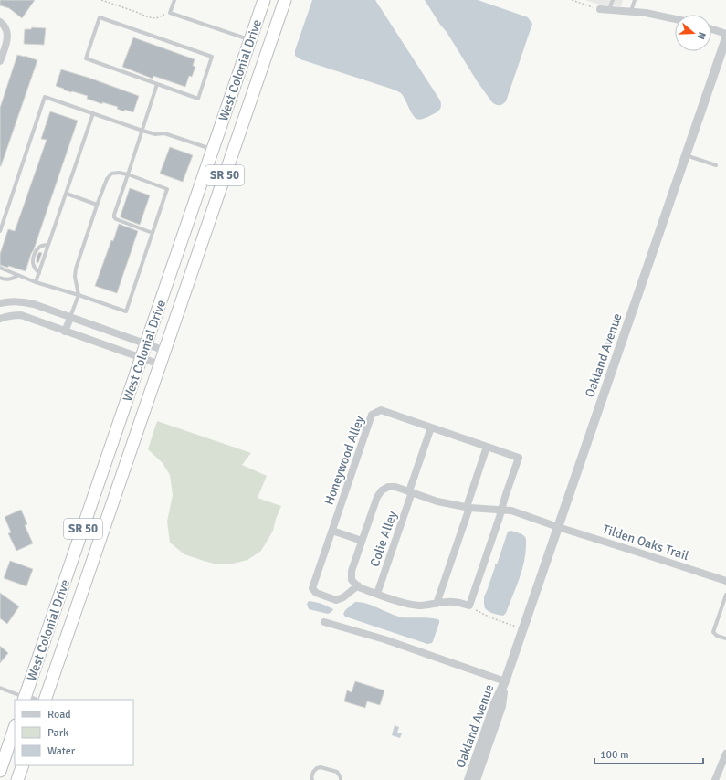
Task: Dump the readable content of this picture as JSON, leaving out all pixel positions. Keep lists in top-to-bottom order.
{
  "streets": {
    "highway": ["West Colonial Drive", "SR 50"],
    "street": [
      "Oakland Avenue",
      "Honeywood Alley",
      "Colie Alley",
      "Tilden Oaks Trail"
    ]
  },
  "crossings": [
    ["Oakland Avenue", "Tilden Oaks Trail"],
    ["Honeywood Alley", "Colie Alley"],
    ["Honeywood Alley", "Tilden Oaks Trail"],
    ["Colie Alley", "Tilden Oaks Trail"]
  ],
  "legend": ["Road", "Park", "Water"],
  "scale_bar": "100 m",
  "north": "right"
}
